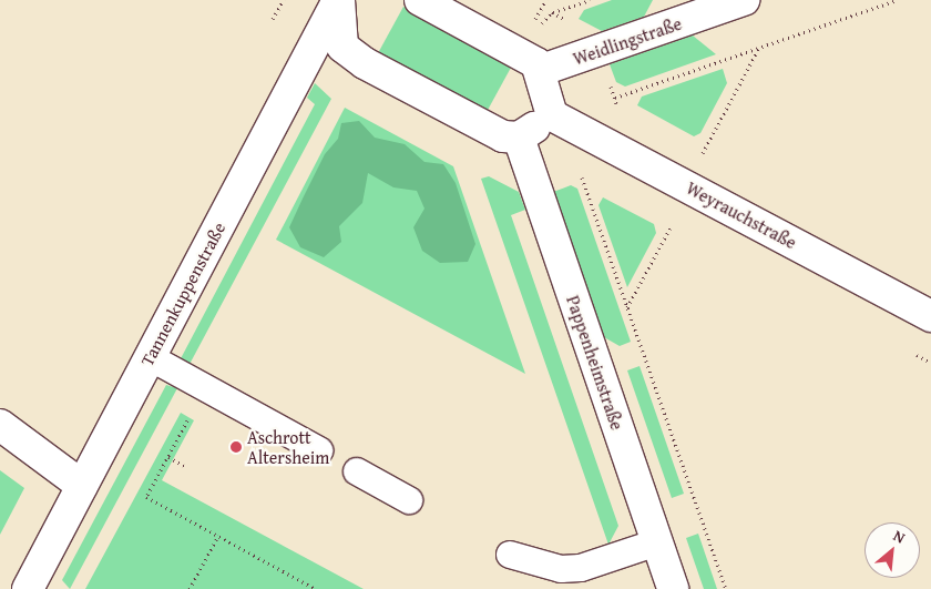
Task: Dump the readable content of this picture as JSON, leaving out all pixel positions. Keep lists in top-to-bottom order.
{
  "streets": {
    "street": [
      "Weidlingstraße",
      "Weyrauchstraße",
      "Tannenkuppenstraße",
      "Pappenheimstraße"
    ]
  },
  "places": ["Aschrott Altersheim"],
  "north": "top right"
}
